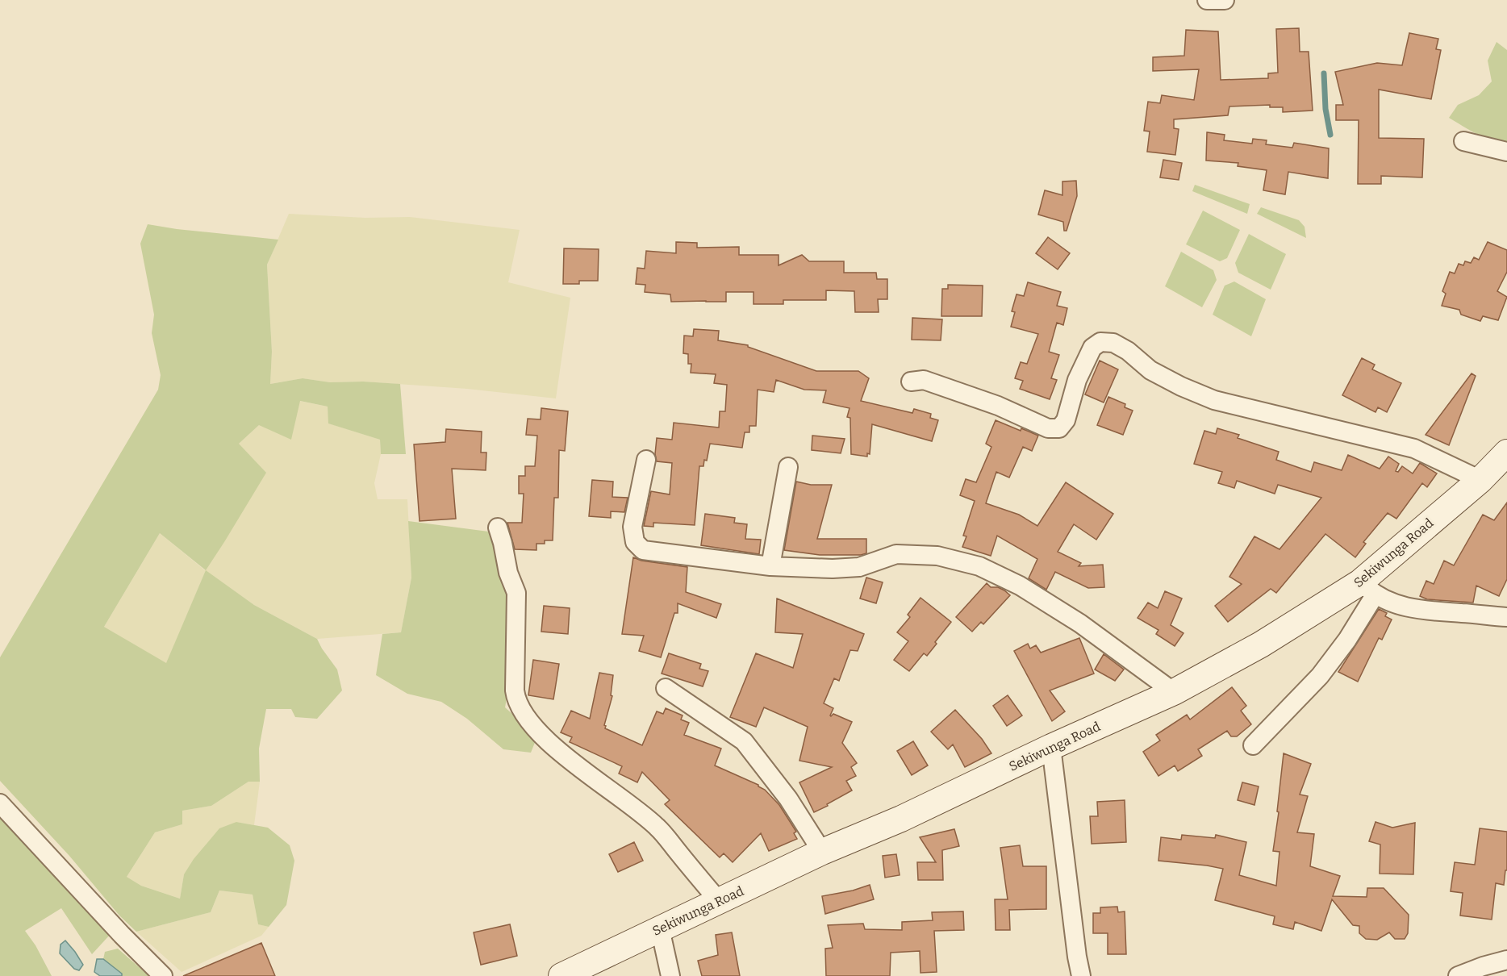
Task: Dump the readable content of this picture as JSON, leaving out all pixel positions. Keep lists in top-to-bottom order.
{
  "streets": {
    "main road": ["Sekiwunga Road"]
  }
}
